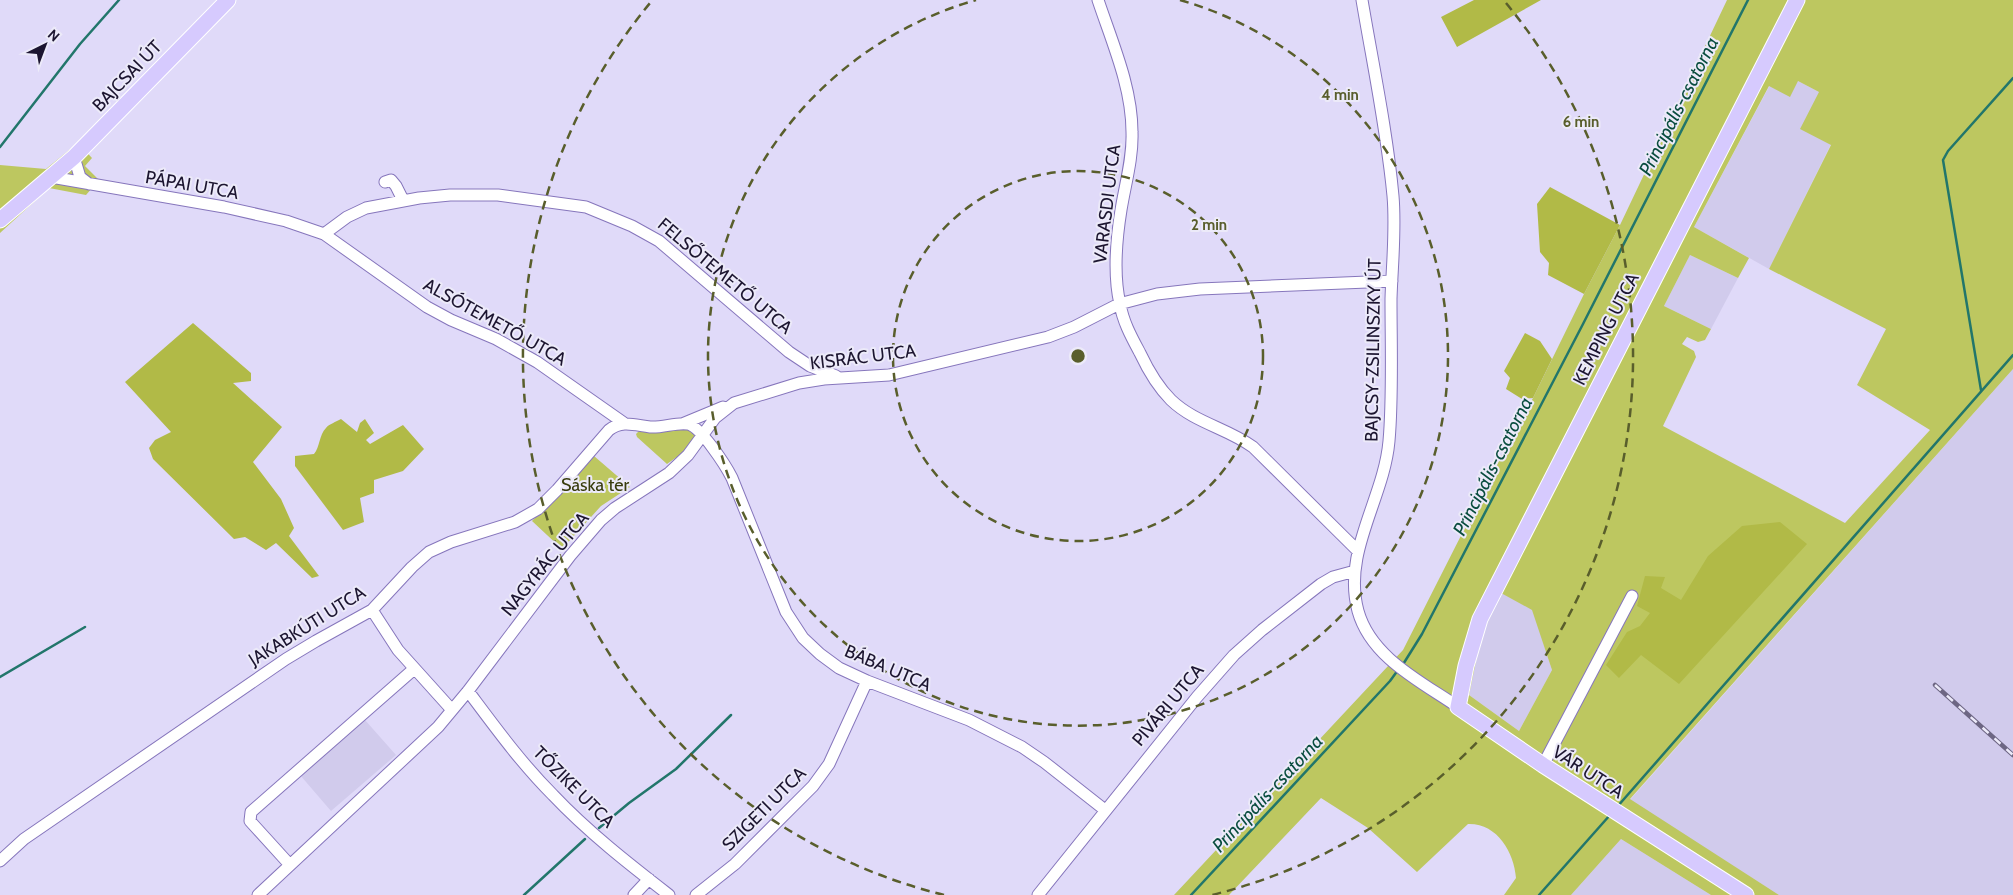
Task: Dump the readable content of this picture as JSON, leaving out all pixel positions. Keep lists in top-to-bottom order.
{
  "streets": {
    "main road": ["BAJCSAI ÚT", "KEMPING UTCA", "VÁR UTCA"],
    "street": [
      "PÁPAI UTCA",
      "VARASDI UTCA",
      "FELSŐTEMETŐ UTCA",
      "ALSÓTEMETŐ UTCA",
      "BAJCSY-ZSILINSZKY ÚT",
      "KISRÁC UTCA",
      "NAGYRÁC UTCA",
      "JAKABKÚTI UTCA",
      "BÁBA UTCA",
      "PIVÁRI UTCA",
      "TŐZIKE UTCA",
      "SZIGETI UTCA"
    ]
  },
  "crossings": [
    ["BAJCSAI ÚT", "PÁPAI UTCA"],
    ["PÁPAI UTCA", "FELSŐTEMETŐ UTCA"],
    ["PÁPAI UTCA", "ALSÓTEMETŐ UTCA"],
    ["VARASDI UTCA", "BAJCSY-ZSILINSZKY ÚT"],
    ["VARASDI UTCA", "KISRÁC UTCA"],
    ["FELSŐTEMETŐ UTCA", "ALSÓTEMETŐ UTCA"],
    ["FELSŐTEMETŐ UTCA", "KISRÁC UTCA"],
    ["ALSÓTEMETŐ UTCA", "JAKABKÚTI UTCA"],
    ["KEMPING UTCA", "VÁR UTCA"],
    ["BAJCSY-ZSILINSZKY ÚT", "KISRÁC UTCA"],
    ["BAJCSY-ZSILINSZKY ÚT", "PIVÁRI UTCA"],
    ["BAJCSY-ZSILINSZKY ÚT", "VÁR UTCA"],
    ["KISRÁC UTCA", "NAGYRÁC UTCA"],
    ["KISRÁC UTCA", "BÁBA UTCA"],
    ["NAGYRÁC UTCA", "BÁBA UTCA"],
    ["NAGYRÁC UTCA", "TŐZIKE UTCA"],
    ["BÁBA UTCA", "PIVÁRI UTCA"],
    ["BÁBA UTCA", "SZIGETI UTCA"]
  ],
  "water": ["Principális-csatorna"],
  "parks": ["Sáska tér"],
  "north": "top right",
  "rings": ["4 min", "6 min", "2 min"]
}
